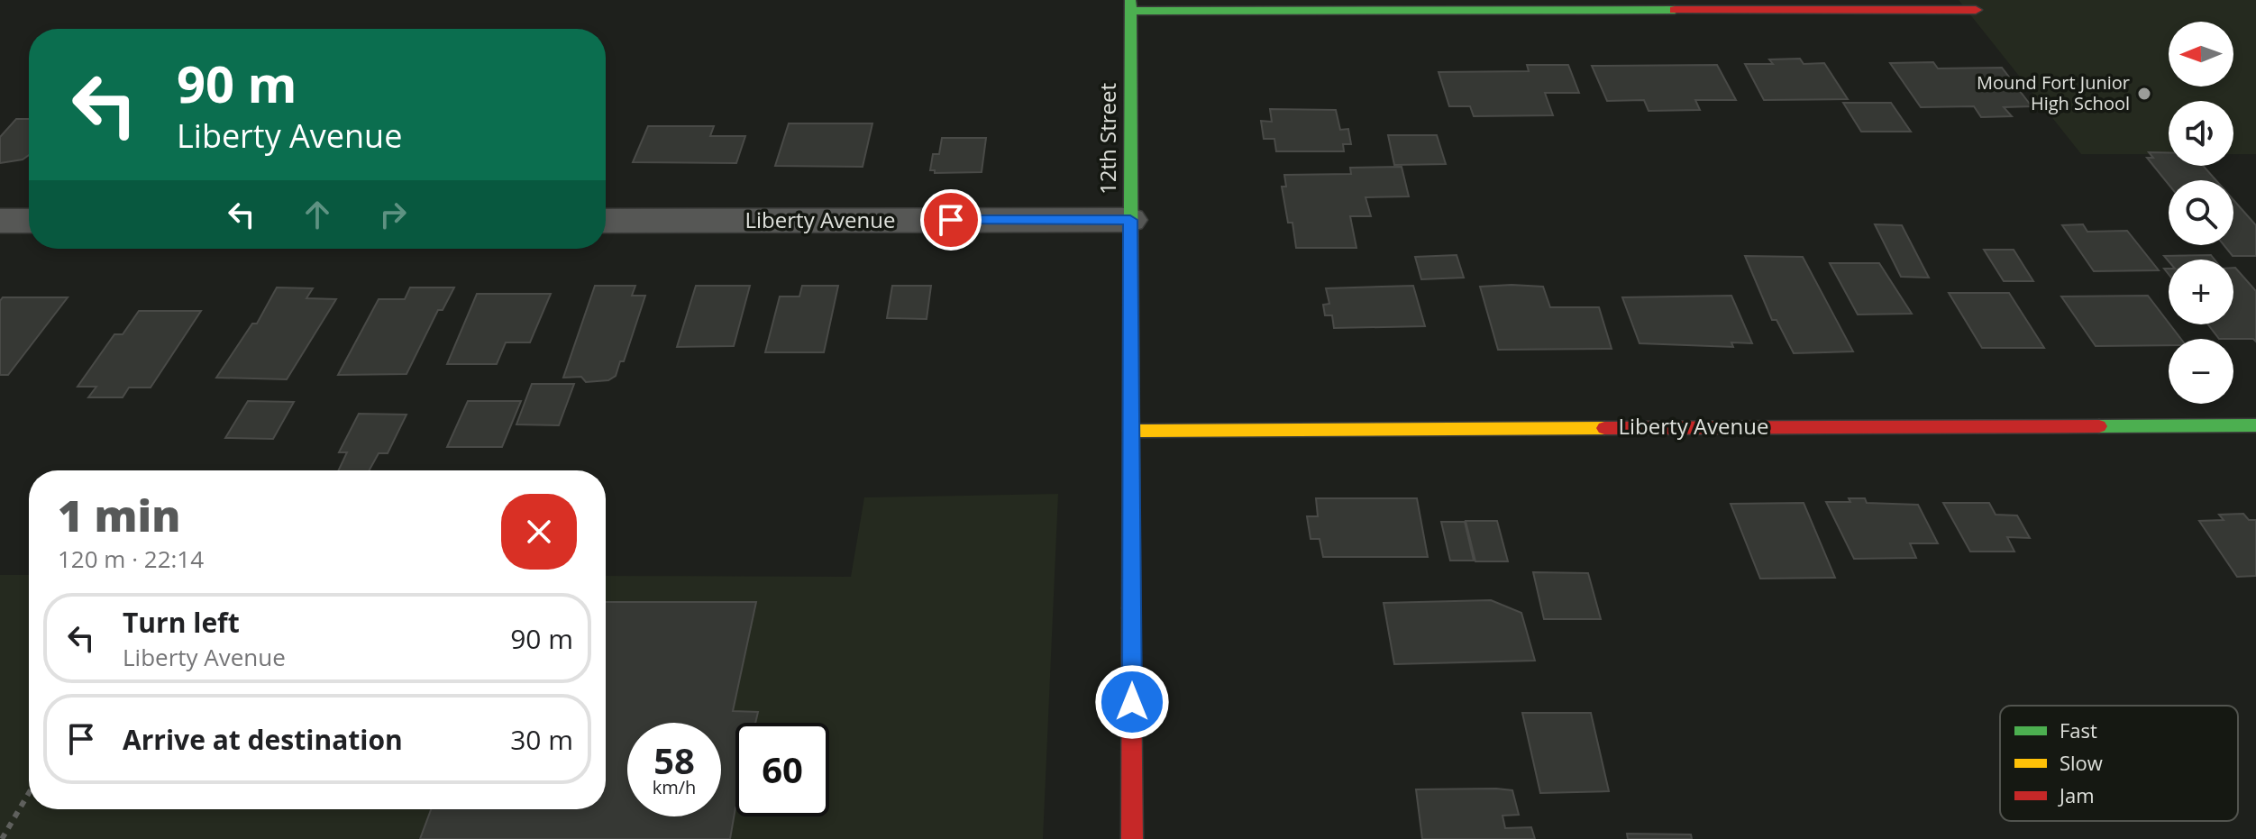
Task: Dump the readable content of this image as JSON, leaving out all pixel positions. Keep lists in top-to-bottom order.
{
  "streets": {
    "street": ["12th Street", "Liberty Avenue"]
  },
  "crossings": [
    ["12th Street", "Liberty Avenue"]
  ],
  "places": ["Mound Fort Junior High School"],
  "legend": ["Fast", "Slow", "Jam"],
  "north": "left",
  "page": {
    "map_buttons": ["+", "−"],
    "turn": ["90 m", "Liberty Avenue"],
    "heading": ["1 min", "120 m · 22:14"],
    "list": [
      {
        "name": "Turn left",
        "note": "Liberty Avenue",
        "value": "90 m"
      },
      {
        "name": "Arrive at destination",
        "value": "30 m"
      }
    ],
    "speed": "58 km/h",
    "limit": "60"
  }
}
